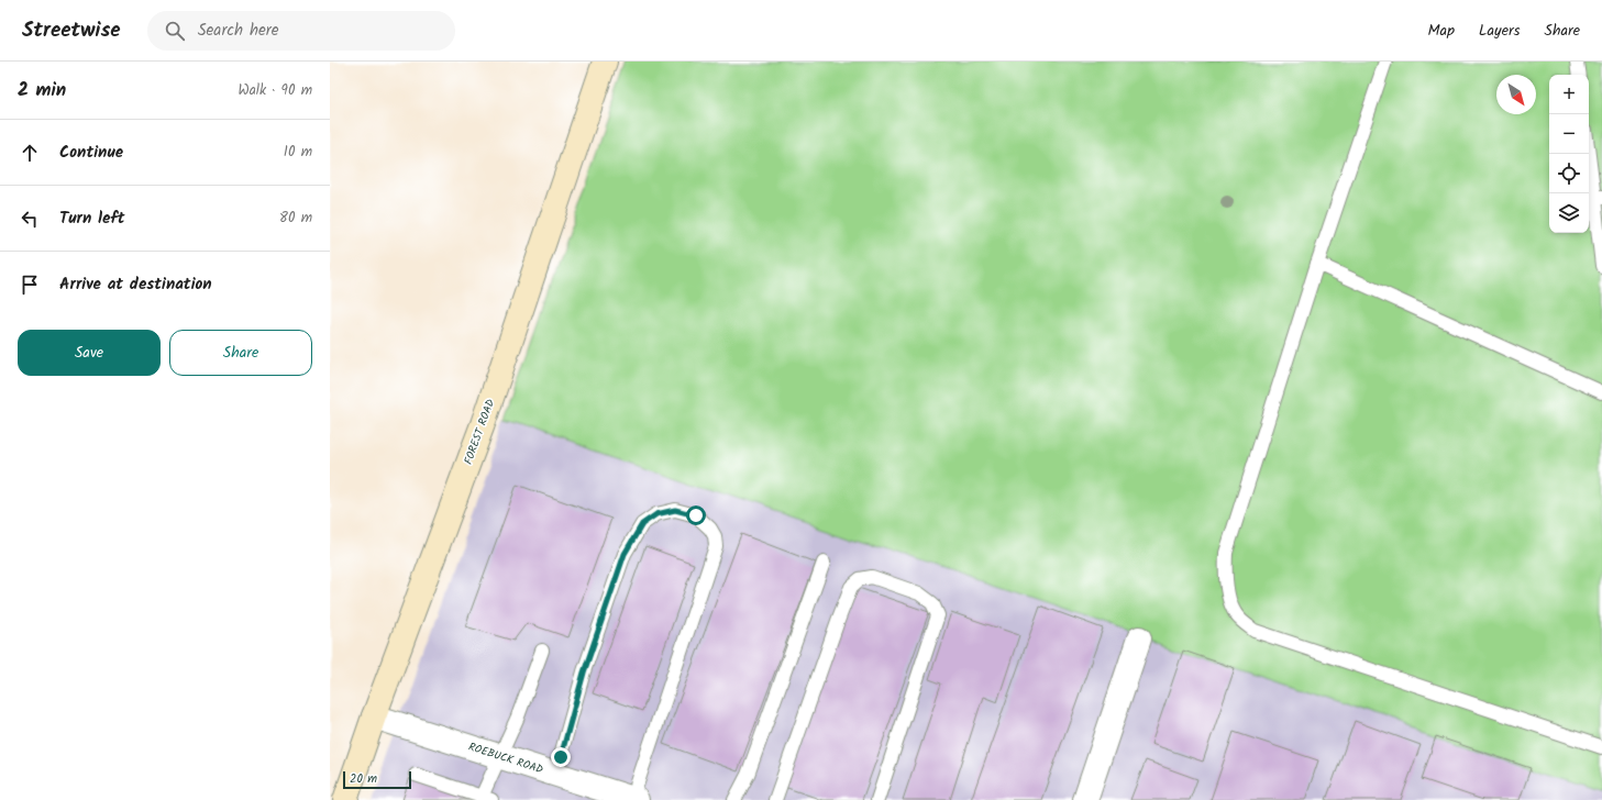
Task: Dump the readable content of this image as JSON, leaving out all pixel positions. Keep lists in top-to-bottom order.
{
  "streets": {
    "street": ["FOREST ROAD", "ROEBUCK ROAD"]
  },
  "crossings": [
    ["FOREST ROAD", "ROEBUCK ROAD"]
  ],
  "scale_bar": "20 m",
  "north": "bottom right",
  "page": {
    "header": "Streetwise",
    "search": "Search here",
    "nav": ["Map", "Layers", "Share"],
    "heading": ["2 min", "Walk · 90 m"],
    "map_buttons": ["+", "−"],
    "list": [
      ["Continue", "10 m"],
      ["Turn left", "80 m"],
      "Arrive at destination"
    ],
    "buttons": ["Save", "Share"],
    "scale": "20 m"
  }
}
